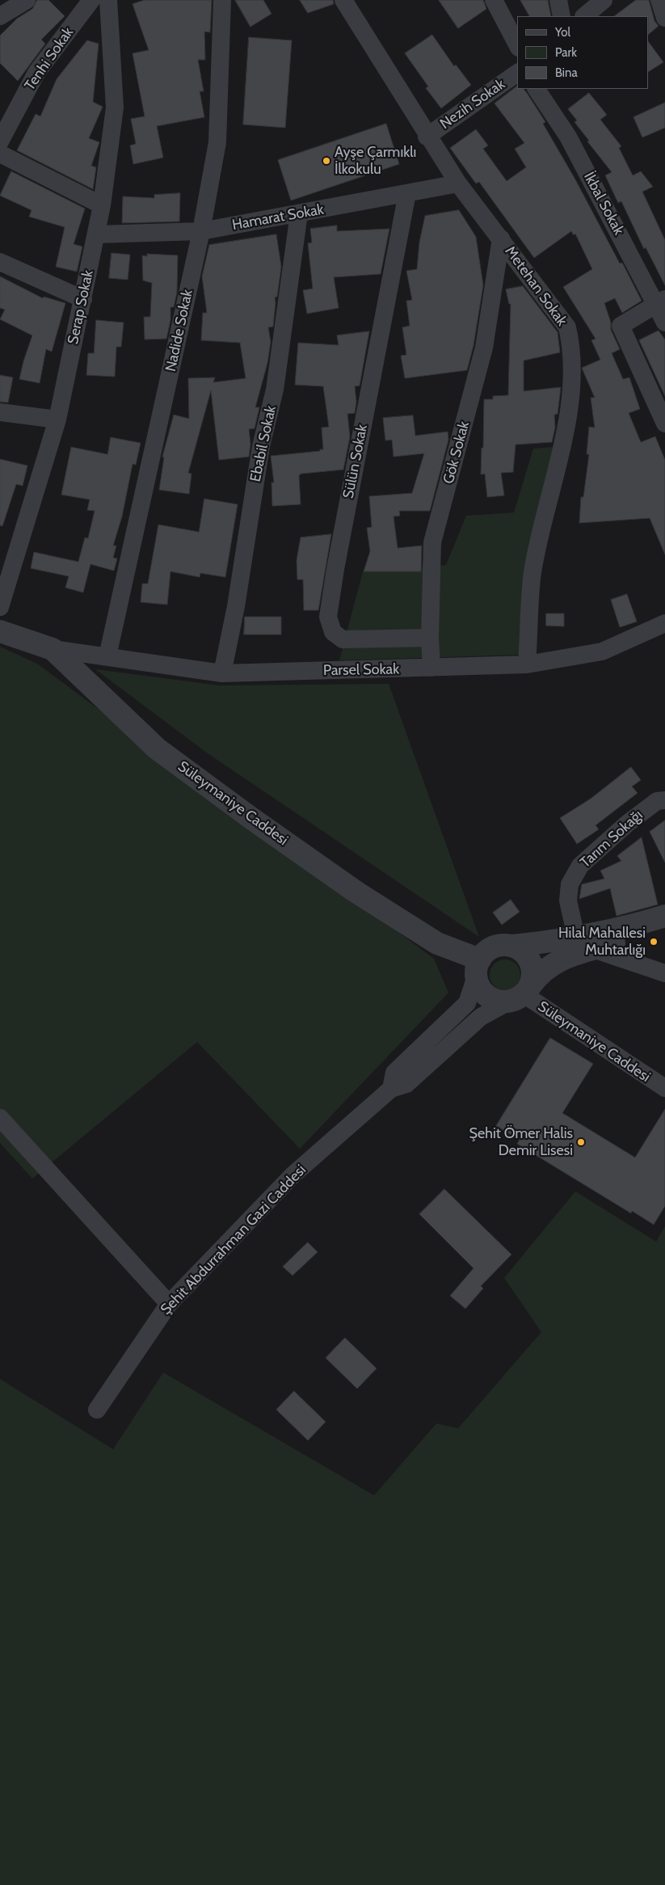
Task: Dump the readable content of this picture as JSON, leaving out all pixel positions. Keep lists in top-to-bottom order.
{
  "streets": {
    "street": [
      "Tenhi Sokak",
      "Nezih Sokak",
      "İkbal Sokak",
      "Hamarat Sokak",
      "Metehan Sokak",
      "Serap Sokak",
      "Nadide Sokak",
      "Ebabil Sokak",
      "Gök Sokak",
      "Sülün Sokak",
      "Parsel Sokak",
      "Süleymaniye Caddesi",
      "Tarım Sokağı",
      "Şehit Abdurrahman Gazi Caddesi"
    ]
  },
  "crossings": [
    ["Nezih Sokak", "Metehan Sokak"],
    ["Hamarat Sokak", "Metehan Sokak"],
    ["Hamarat Sokak", "Serap Sokak"],
    ["Hamarat Sokak", "Nadide Sokak"],
    ["Hamarat Sokak", "Ebabil Sokak"],
    ["Hamarat Sokak", "Sülün Sokak"],
    ["Metehan Sokak", "Gök Sokak"],
    ["Metehan Sokak", "Parsel Sokak"],
    ["Nadide Sokak", "Parsel Sokak"],
    ["Ebabil Sokak", "Parsel Sokak"],
    ["Gök Sokak", "Sülün Sokak"],
    ["Gök Sokak", "Parsel Sokak"],
    ["Parsel Sokak", "Süleymaniye Caddesi"]
  ],
  "places": ["Ayşe Çarmıklı İlkokulu", "Hilal Mahallesi Muhtarlığı", "Şehit Ömer Halis Demir Lisesi"],
  "legend": ["Yol", "Park", "Bina"]
}
